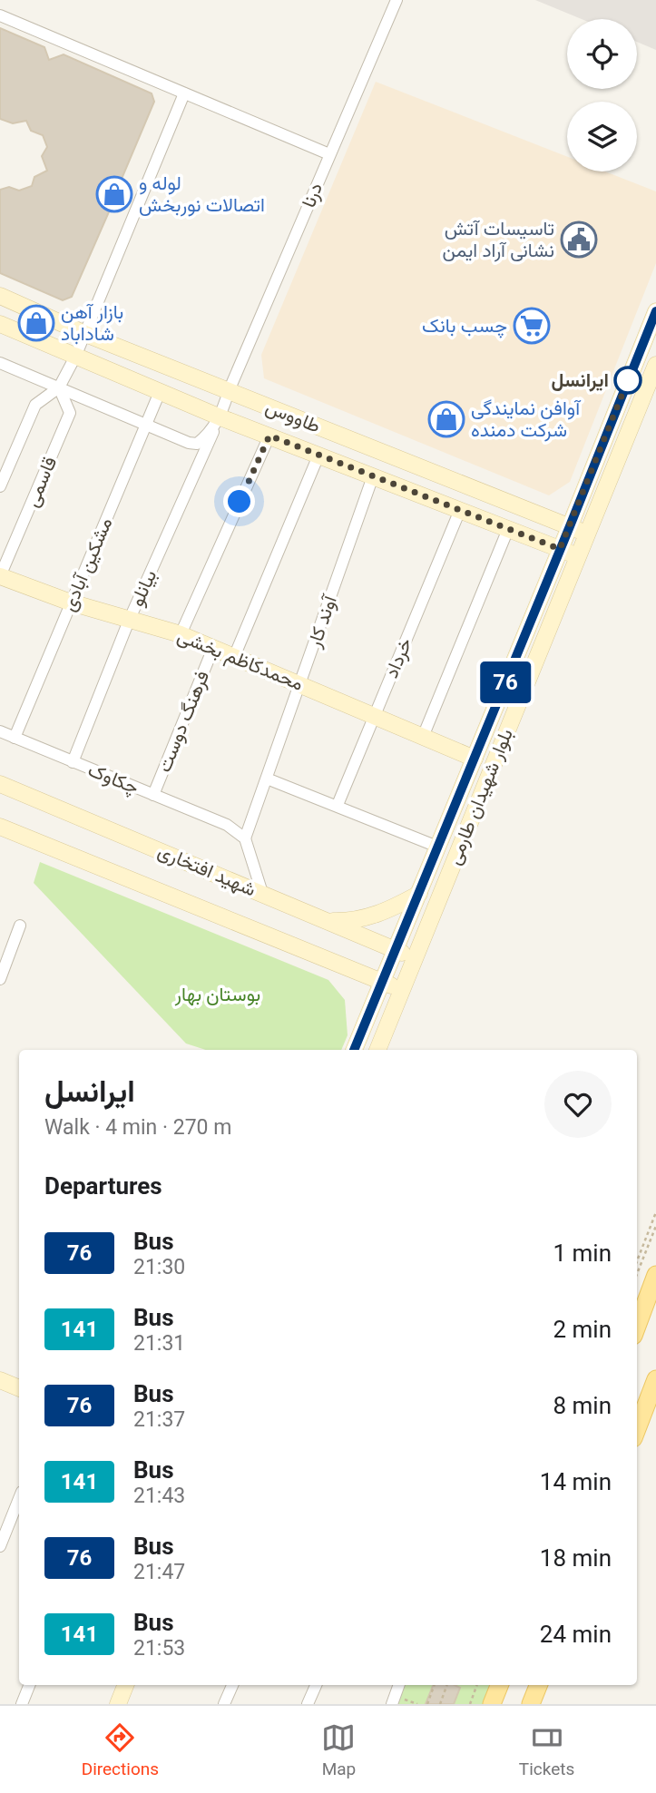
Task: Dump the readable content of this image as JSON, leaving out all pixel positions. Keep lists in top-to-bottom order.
{
  "streets": {
    "main road": [
      "طاووس",
      "محمدکاظم بخشی",
      "بلوار شهیدان طارمی",
      "شهید افتخاری"
    ],
    "street": [
      "درنا",
      "قاسمی",
      "مشکین آبادی",
      "بیانلو",
      "آوند کار",
      "خرداد",
      "فرهنگ دوست",
      "چکاوک"
    ]
  },
  "crossings": [
    ["درنا", "طاووس"],
    ["درنا", "بیانلو"],
    ["طاووس", "قاسمی"],
    ["طاووس", "مشکین آبادی"],
    ["طاووس", "بیانلو"],
    ["طاووس", "آوند کار"],
    ["طاووس", "خرداد"],
    ["طاووس", "بلوار شهیدان طارمی"],
    ["قاسمی", "محمدکاظم بخشی"],
    ["مشکین آبادی", "محمدکاظم بخشی"],
    ["مشکین آبادی", "چکاوک"],
    ["بیانلو", "محمدکاظم بخشی"],
    ["بیانلو", "چکاوک"],
    ["آوند کار", "محمدکاظم بخشی"],
    ["آوند کار", "چکاوک"],
    ["خرداد", "محمدکاظم بخشی"],
    ["محمدکاظم بخشی", "فرهنگ دوست"],
    ["محمدکاظم بخشی", "بلوار شهیدان طارمی"],
    ["فرهنگ دوست", "چکاوک"],
    ["بلوار شهیدان طارمی", "شهید افتخاری"]
  ],
  "parks": ["بوستان بهار"],
  "places": {
    "shop": ["لوله و اتصالات نوربخش", "بازار آهن شاداباد", "آوافن نمایندگی شرکت دمنده"],
    "public building": ["تاسیسات آتش نشانی آراد ایمن"],
    "supermarket": ["چسب بانک"],
    "other": ["ایرانسل"]
  },
  "lines": ["bus line 76"],
  "page": {
    "on_map": "76",
    "heading": [
      ["ایرانسل", "Walk · 4 min · 270 m"],
      "Departures"
    ],
    "list": [
      {
        "mark": "76",
        "name": "Bus",
        "note": "21:30",
        "value": "1 min"
      },
      {
        "mark": "141",
        "name": "Bus",
        "note": "21:31",
        "value": "2 min"
      },
      {
        "mark": "76",
        "name": "Bus",
        "note": "21:37",
        "value": "8 min"
      },
      {
        "mark": "141",
        "name": "Bus",
        "note": "21:43",
        "value": "14 min"
      },
      {
        "mark": "76",
        "name": "Bus",
        "note": "21:47",
        "value": "18 min"
      },
      {
        "mark": "141",
        "name": "Bus",
        "note": "21:53",
        "value": "24 min"
      }
    ],
    "tabs": ["Directions", "Map", "Tickets"]
  }
}
